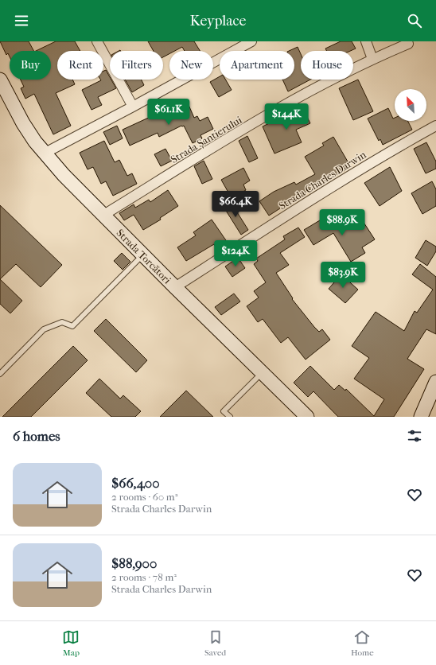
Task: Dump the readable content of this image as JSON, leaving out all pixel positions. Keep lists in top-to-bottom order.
{
  "streets": {
    "street": ["Strada Șantierului", "Strada Charles Darwin", "Strada Torcători"]
  },
  "crossings": [
    ["Strada Șantierului", "Strada Torcători"],
    ["Strada Charles Darwin", "Strada Torcători"]
  ],
  "north": "top left",
  "page": {
    "header": "Keyplace",
    "chip": [
      "Buy",
      "Rent",
      "Filters",
      "New",
      "Apartment",
      "House"
    ],
    "price": [
      "$61.1K",
      "$144K",
      "$66.4K",
      "$88.9K",
      "$124K",
      "$83.9K"
    ],
    "heading": "6 homes",
    "list": [
      {
        "name": "$66,400",
        "note": "2 rooms · 60 m² · Strada Charles Darwin"
      },
      {
        "name": "$88,900",
        "note": "2 rooms · 78 m² · Strada Charles Darwin"
      }
    ],
    "tabs": ["Map", "Saved", "Home"]
  }
}
